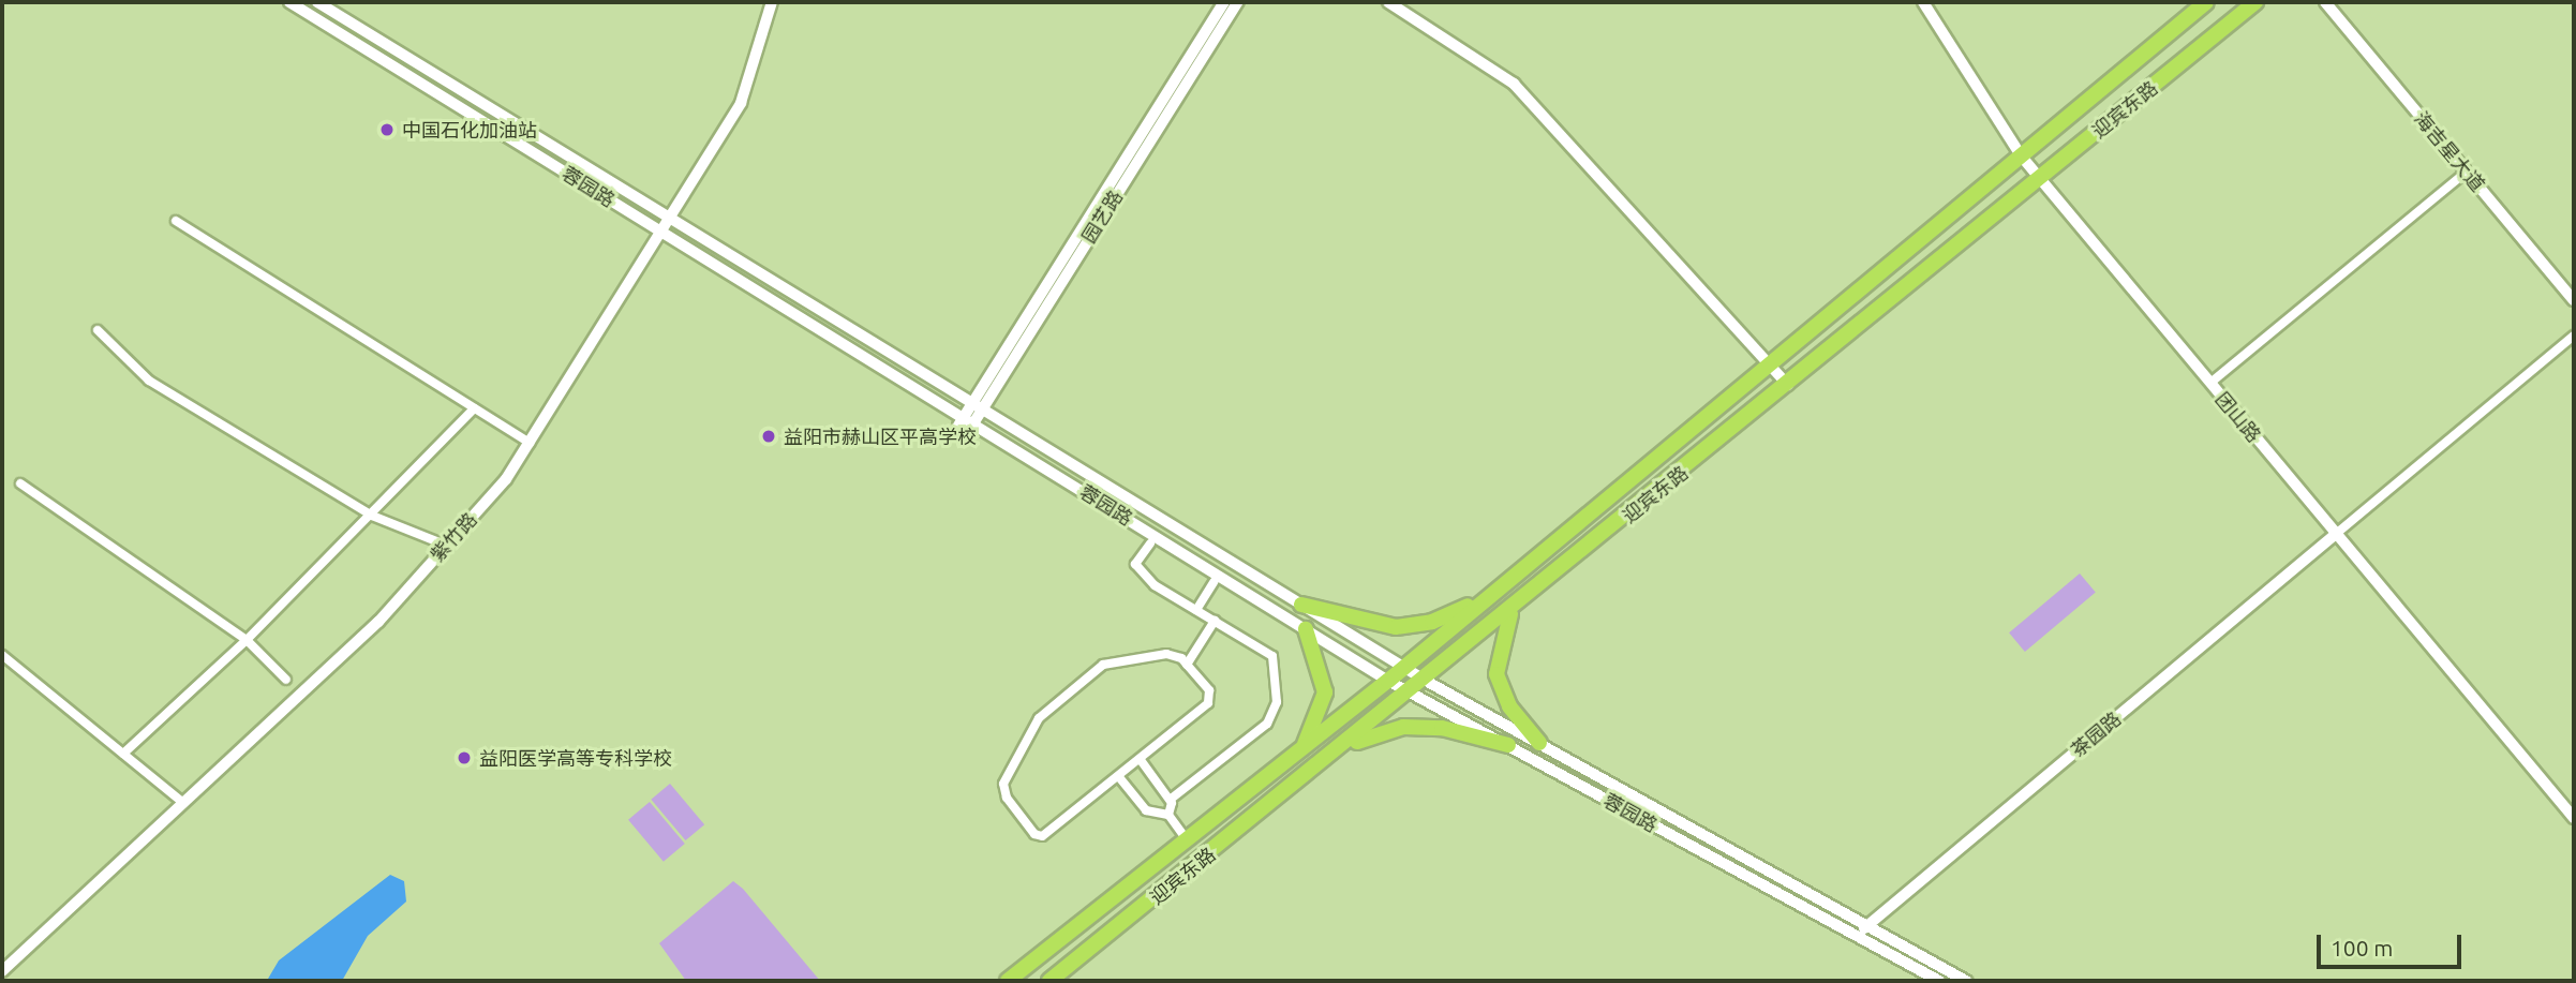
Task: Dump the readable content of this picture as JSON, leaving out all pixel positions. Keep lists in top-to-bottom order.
{
  "streets": {
    "highway": ["迎宾东路"],
    "street": [
      "海吉星大道",
      "蓉园路",
      "园艺路",
      "团山路",
      "紫竹路",
      "茶园路"
    ]
  },
  "crossings": [
    ["迎宾东路", "蓉园路"],
    ["迎宾东路", "团山路"],
    ["蓉园路", "园艺路"],
    ["蓉园路", "紫竹路"],
    ["蓉园路", "茶园路"],
    ["团山路", "茶园路"]
  ],
  "places": ["中国石化加油站", "益阳市赫山区平高学校", "益阳医学高等专科学校"],
  "scale_bar": "100 m"
}
